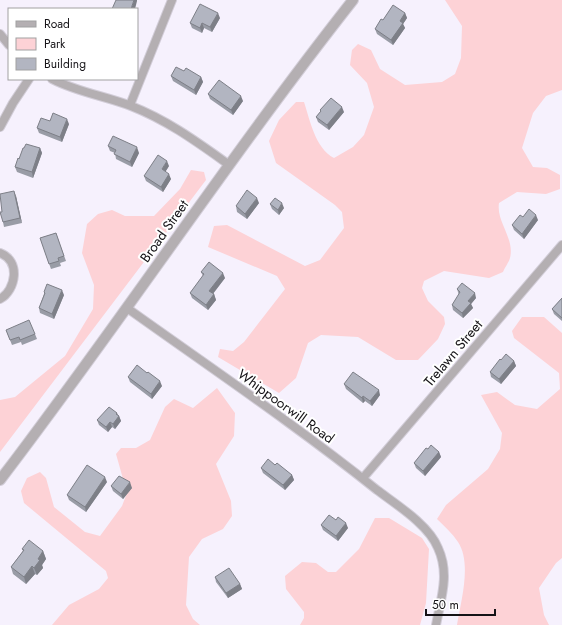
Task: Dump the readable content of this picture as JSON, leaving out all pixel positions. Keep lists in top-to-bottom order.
{
  "streets": {
    "street": ["Broad Street", "Trelawn Street", "Whippoorwill Road"]
  },
  "crossings": [
    ["Broad Street", "Whippoorwill Road"],
    ["Trelawn Street", "Whippoorwill Road"]
  ],
  "legend": ["Road", "Park", "Building"],
  "scale_bar": "50 m"
}
